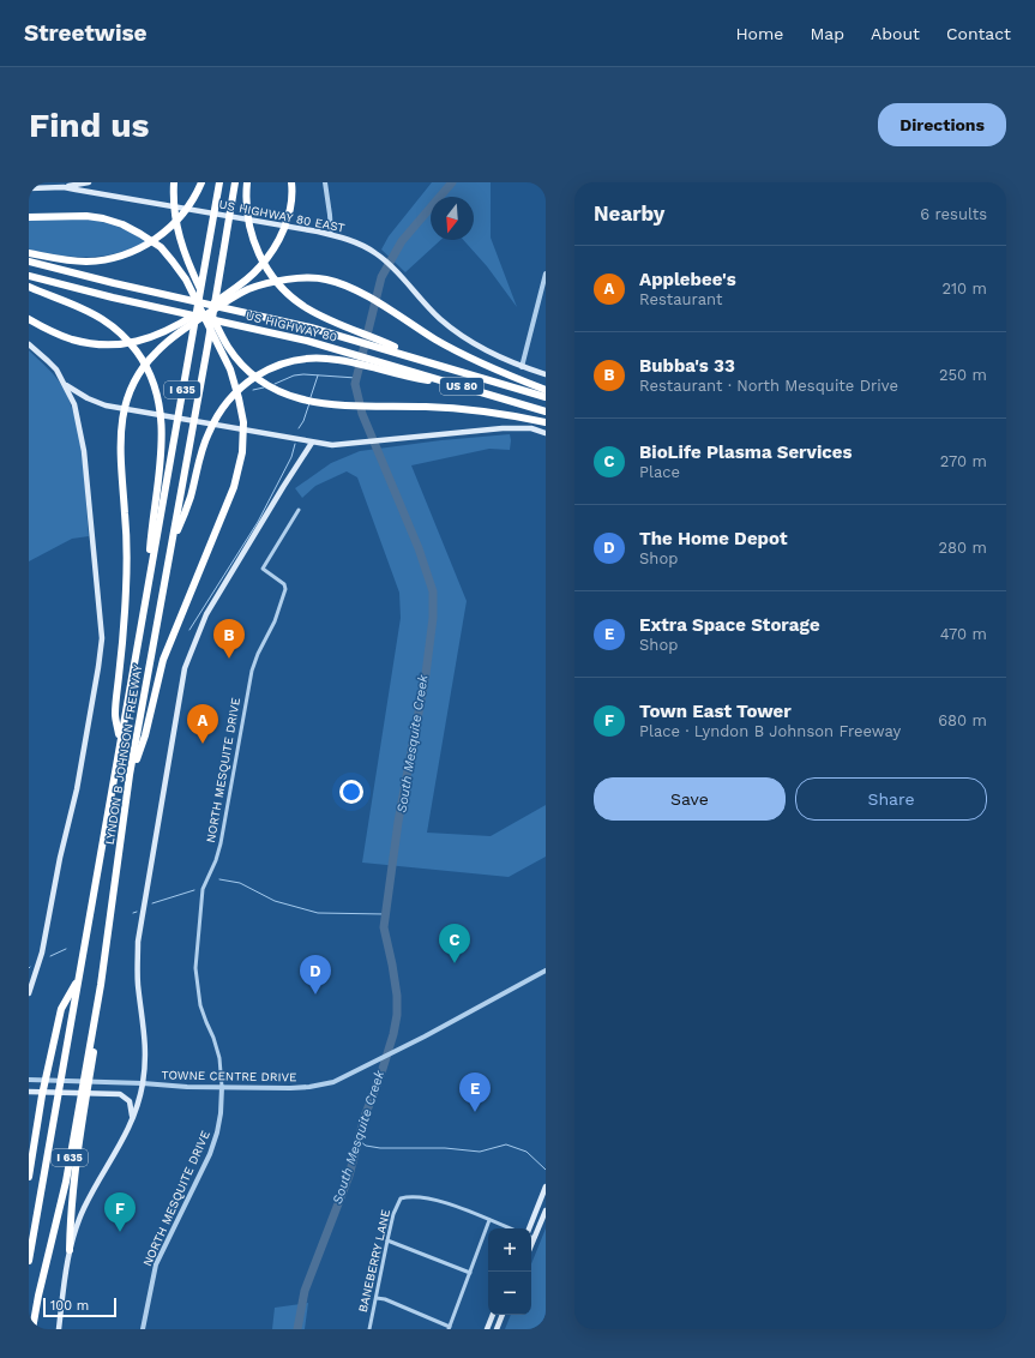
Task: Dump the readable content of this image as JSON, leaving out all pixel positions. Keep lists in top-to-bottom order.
{
  "streets": {
    "highway": [
      "US HIGHWAY 80",
      "US 80",
      "I 635",
      "LYNDON B JOHNSON FREEWAY"
    ],
    "main road": ["US HIGHWAY 80 EAST"],
    "street": ["NORTH MESQUITE DRIVE", "TOWNE CENTRE DRIVE", "BANEBERRY LANE"]
  },
  "crossings": [
    ["US HIGHWAY 80", "US 80"],
    ["NORTH MESQUITE DRIVE", "TOWNE CENTRE DRIVE"]
  ],
  "water": ["South Mesquite Creek"],
  "scale_bar": "100 m",
  "north": "bottom",
  "page": {
    "header": "Streetwise",
    "nav": [
      "Home",
      "Map",
      "About",
      "Contact"
    ],
    "buttons": [
      "Directions",
      ["Save", "Share"]
    ],
    "title": "Find us",
    "heading": ["Nearby", "6 results"],
    "list": [
      {
        "mark": "A",
        "name": "Applebee's",
        "note": "Restaurant",
        "value": "210 m"
      },
      {
        "mark": "B",
        "name": "Bubba's 33",
        "note": "Restaurant · North Mesquite Drive",
        "value": "250 m"
      },
      {
        "mark": "C",
        "name": "BioLife Plasma Services",
        "note": "Place",
        "value": "270 m"
      },
      {
        "mark": "D",
        "name": "The Home Depot",
        "note": "Shop",
        "value": "280 m"
      },
      {
        "mark": "E",
        "name": "Extra Space Storage",
        "note": "Shop",
        "value": "470 m"
      },
      {
        "mark": "F",
        "name": "Town East Tower",
        "note": "Place · Lyndon B Johnson Freeway",
        "value": "680 m"
      }
    ],
    "pins": [
      "B",
      "A",
      "C",
      "D",
      "E",
      "F"
    ],
    "map_buttons": ["+", "−"],
    "scale": "100 m"
  }
}
